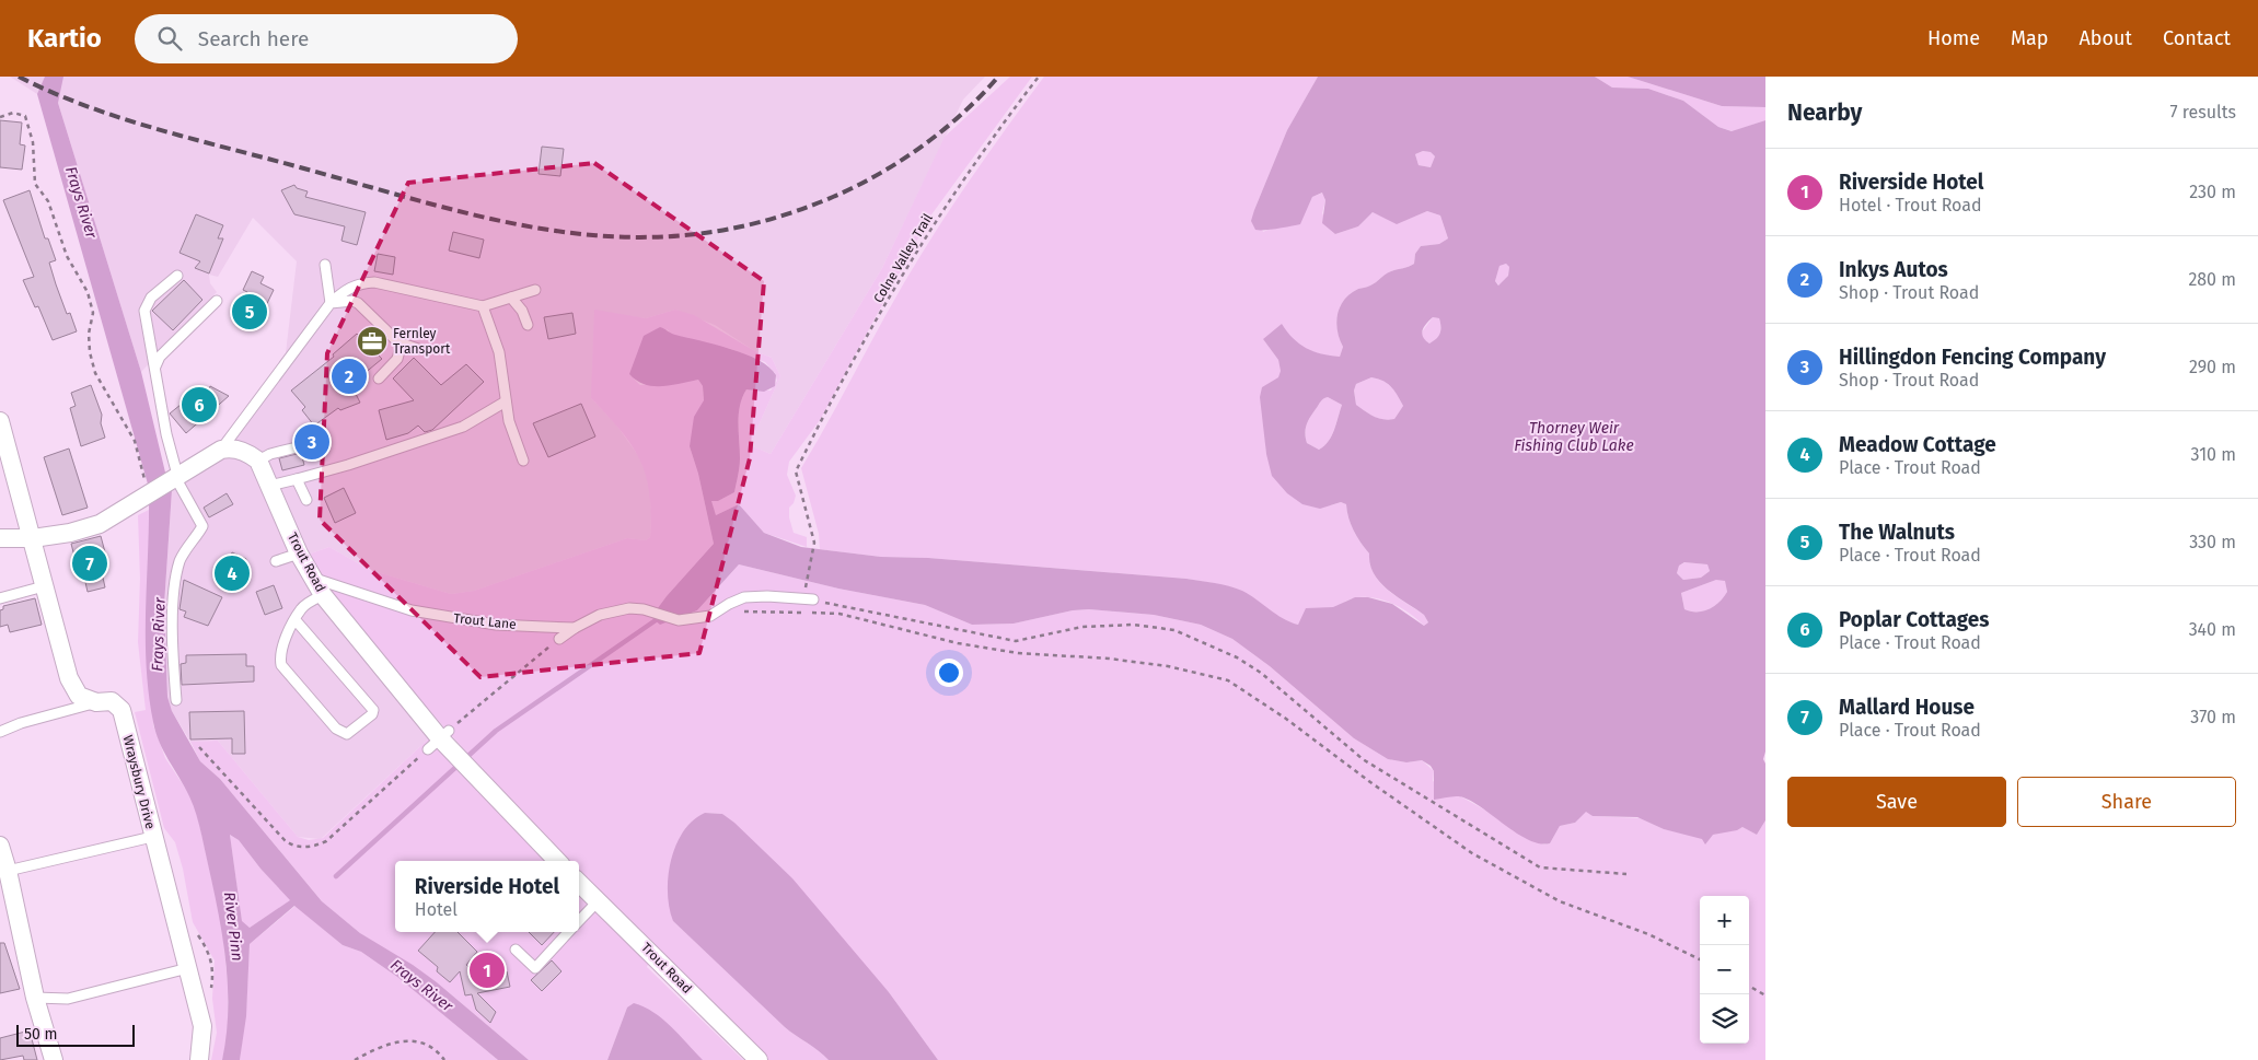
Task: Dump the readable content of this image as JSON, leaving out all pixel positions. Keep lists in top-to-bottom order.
{
  "streets": {
    "street": ["Trout Road", "Wraysbury Drive"],
    "lane": ["Trout Lane"],
    "path": ["Colne Valley Trail"]
  },
  "crossings": [
    ["Trout Road", "Trout Lane"]
  ],
  "water": ["Frays River", "Thorney Weir Fishing Club Lake", "River Pinn"],
  "places": {
    "office": ["Fernley Transport"]
  },
  "scale_bar": "50 m",
  "page": {
    "header": "Kartio",
    "search": "Search here",
    "nav": [
      "Home",
      "Map",
      "About",
      "Contact"
    ],
    "heading": ["Nearby", "7 results"],
    "list": [
      {
        "mark": "1",
        "name": "Riverside Hotel",
        "note": "Hotel · Trout Road",
        "value": "230 m"
      },
      {
        "mark": "2",
        "name": "Inkys Autos",
        "note": "Shop · Trout Road",
        "value": "280 m"
      },
      {
        "mark": "3",
        "name": "Hillingdon Fencing Company",
        "note": "Shop · Trout Road",
        "value": "290 m"
      },
      {
        "mark": "4",
        "name": "Meadow Cottage",
        "note": "Place · Trout Road",
        "value": "310 m"
      },
      {
        "mark": "5",
        "name": "The Walnuts",
        "note": "Place · Trout Road",
        "value": "330 m"
      },
      {
        "mark": "6",
        "name": "Poplar Cottages",
        "note": "Place · Trout Road",
        "value": "340 m"
      },
      {
        "mark": "7",
        "name": "Mallard House",
        "note": "Place · Trout Road",
        "value": "370 m"
      }
    ],
    "pins": [
      "5",
      "2",
      "6",
      "3",
      "7",
      "4",
      "1"
    ],
    "buttons": ["Save", "Share"],
    "popup": ["Riverside Hotel", "Hotel"],
    "map_buttons": ["+", "−"],
    "scale": "50 m"
  }
}
